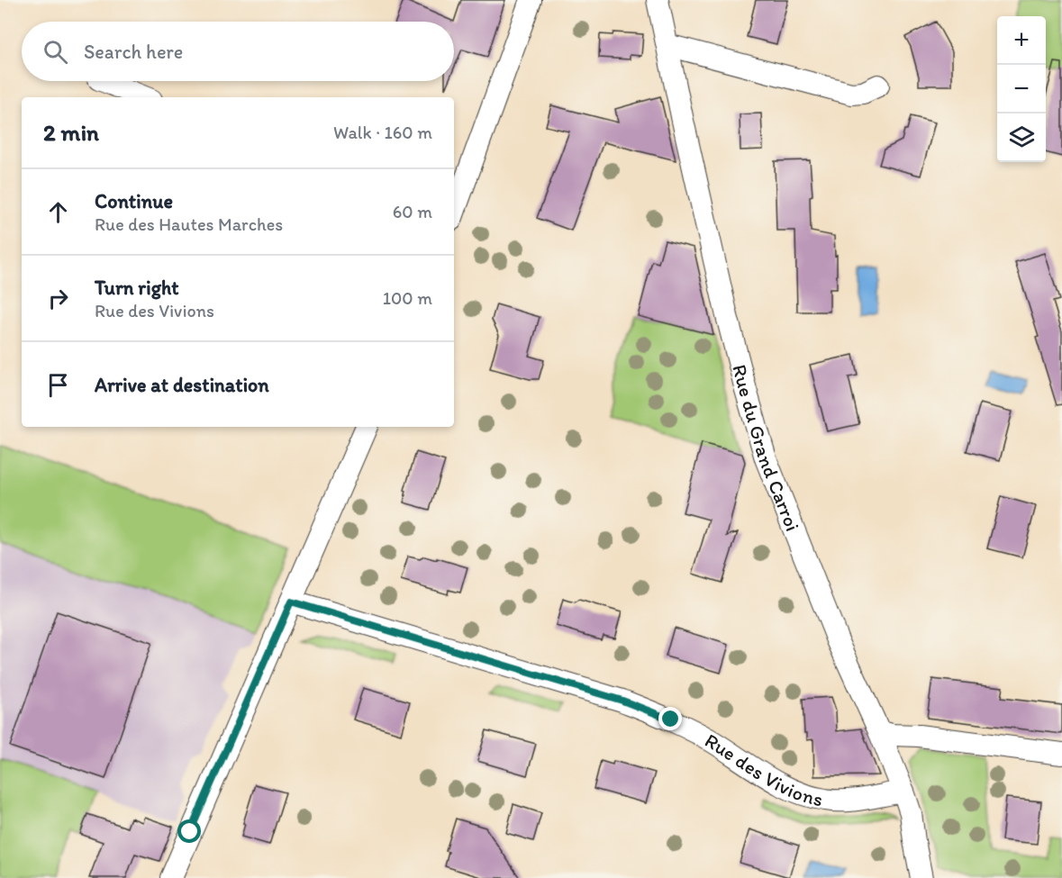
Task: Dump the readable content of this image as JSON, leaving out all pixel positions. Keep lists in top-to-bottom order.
{
  "streets": {
    "street": ["Rue du Grand Carroi", "Rue des Vivions"]
  },
  "crossings": [
    ["Rue du Grand Carroi", "Rue des Vivions"]
  ],
  "page": {
    "map_buttons": ["+", "−"],
    "search": "Search here",
    "heading": ["2 min", "Walk · 160 m"],
    "list": [
      ["Continue", "Rue des Hautes Marches", "60 m"],
      ["Turn right", "Rue des Vivions", "100 m"],
      "Arrive at destination"
    ]
  }
}
